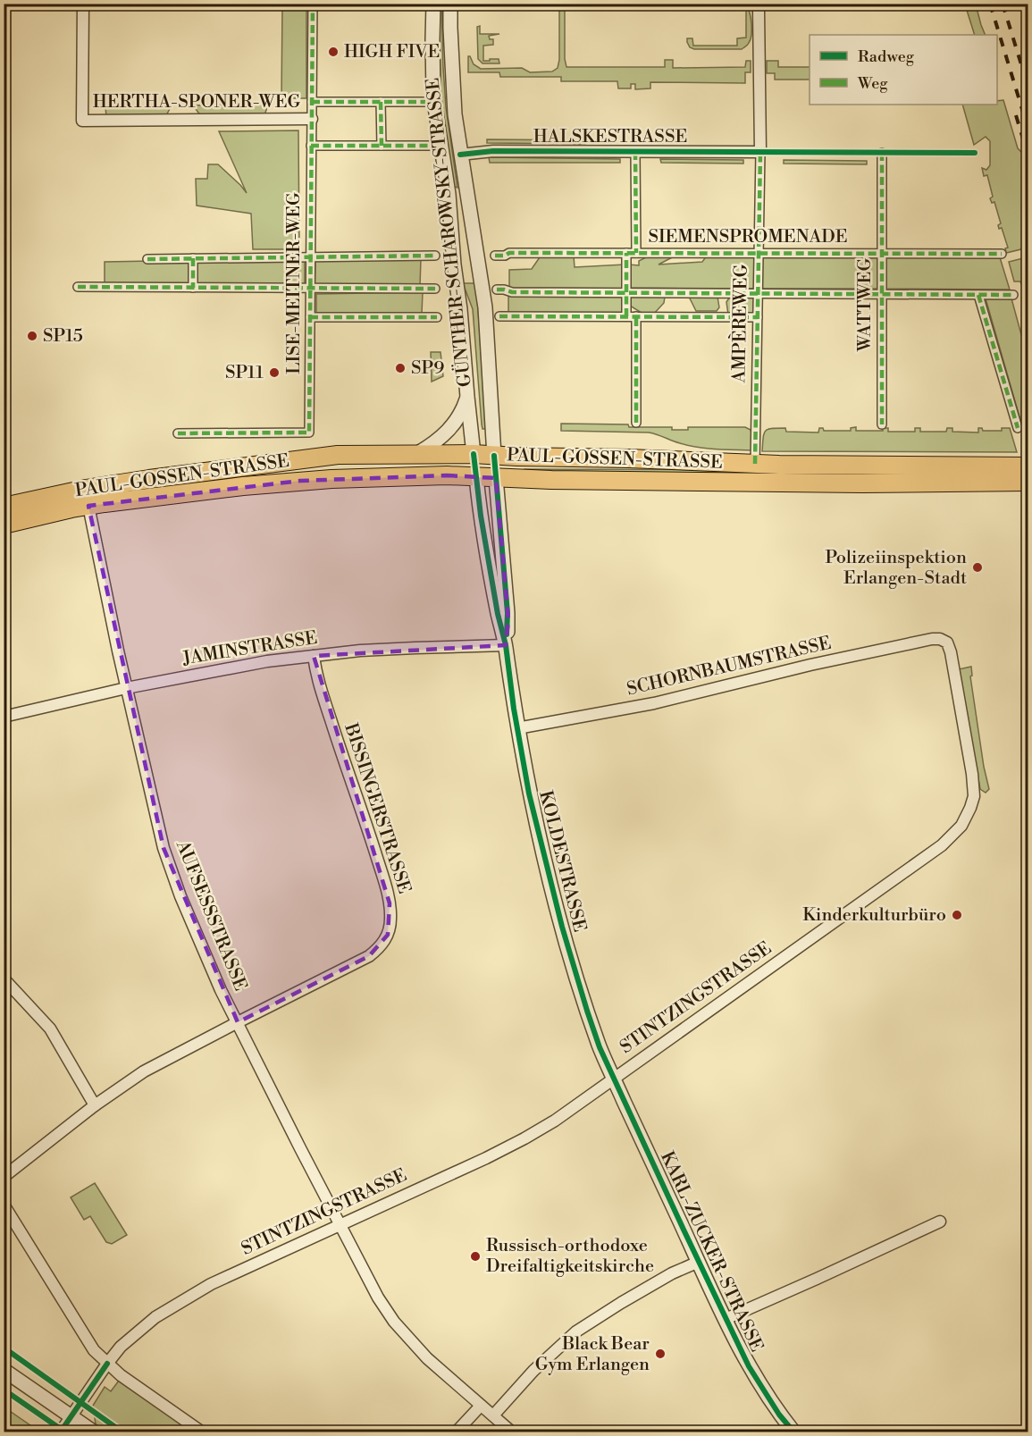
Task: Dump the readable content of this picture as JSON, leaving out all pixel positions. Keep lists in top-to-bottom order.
{
  "streets": {
    "main road": ["GÜNTHER-SCHAROWSKY-STRASSE", "PAUL-GOSSEN-STRASSE", "KOLDESTRASSE"],
    "street": [
      "HERTHA-SPONER-WEG",
      "HALSKESTRASSE",
      "SIEMENSPROMENADE",
      "LISE-MEITNER-WEG",
      "WATTWEG",
      "AMPÈREWEG",
      "JAMINSTRASSE",
      "SCHORNBAUMSTRASSE",
      "BISSINGERSTRASSE",
      "AUFSESSSTRASSE",
      "STINTZINGSTRASSE",
      "KARL-ZUCKER-STRASSE"
    ]
  },
  "crossings": [
    ["HERTHA-SPONER-WEG", "LISE-MEITNER-WEG"],
    ["HALSKESTRASSE", "GÜNTHER-SCHAROWSKY-STRASSE"],
    ["HALSKESTRASSE", "AMPÈREWEG"],
    ["GÜNTHER-SCHAROWSKY-STRASSE", "PAUL-GOSSEN-STRASSE"],
    ["GÜNTHER-SCHAROWSKY-STRASSE", "KOLDESTRASSE"],
    ["SIEMENSPROMENADE", "WATTWEG"],
    ["SIEMENSPROMENADE", "AMPÈREWEG"],
    ["AMPÈREWEG", "PAUL-GOSSEN-STRASSE"],
    ["PAUL-GOSSEN-STRASSE", "KOLDESTRASSE"],
    ["PAUL-GOSSEN-STRASSE", "AUFSESSSTRASSE"],
    ["JAMINSTRASSE", "BISSINGERSTRASSE"],
    ["JAMINSTRASSE", "KOLDESTRASSE"],
    ["JAMINSTRASSE", "AUFSESSSTRASSE"],
    ["SCHORNBAUMSTRASSE", "KOLDESTRASSE"],
    ["SCHORNBAUMSTRASSE", "STINTZINGSTRASSE"],
    ["BISSINGERSTRASSE", "AUFSESSSTRASSE"],
    ["KOLDESTRASSE", "STINTZINGSTRASSE"],
    ["KOLDESTRASSE", "KARL-ZUCKER-STRASSE"],
    ["AUFSESSSTRASSE", "STINTZINGSTRASSE"],
    ["STINTZINGSTRASSE", "KARL-ZUCKER-STRASSE"]
  ],
  "places": [
    "HIGH FIVE",
    "SP15",
    "SP9",
    "SP11",
    "Polizeiinspektion Erlangen-Stadt",
    "Kinderkulturbüro",
    "Russisch-orthodoxe Dreifaltigkeitskirche",
    "Black Bear Gym Erlangen"
  ],
  "legend": ["Radweg", "Weg"]
}
